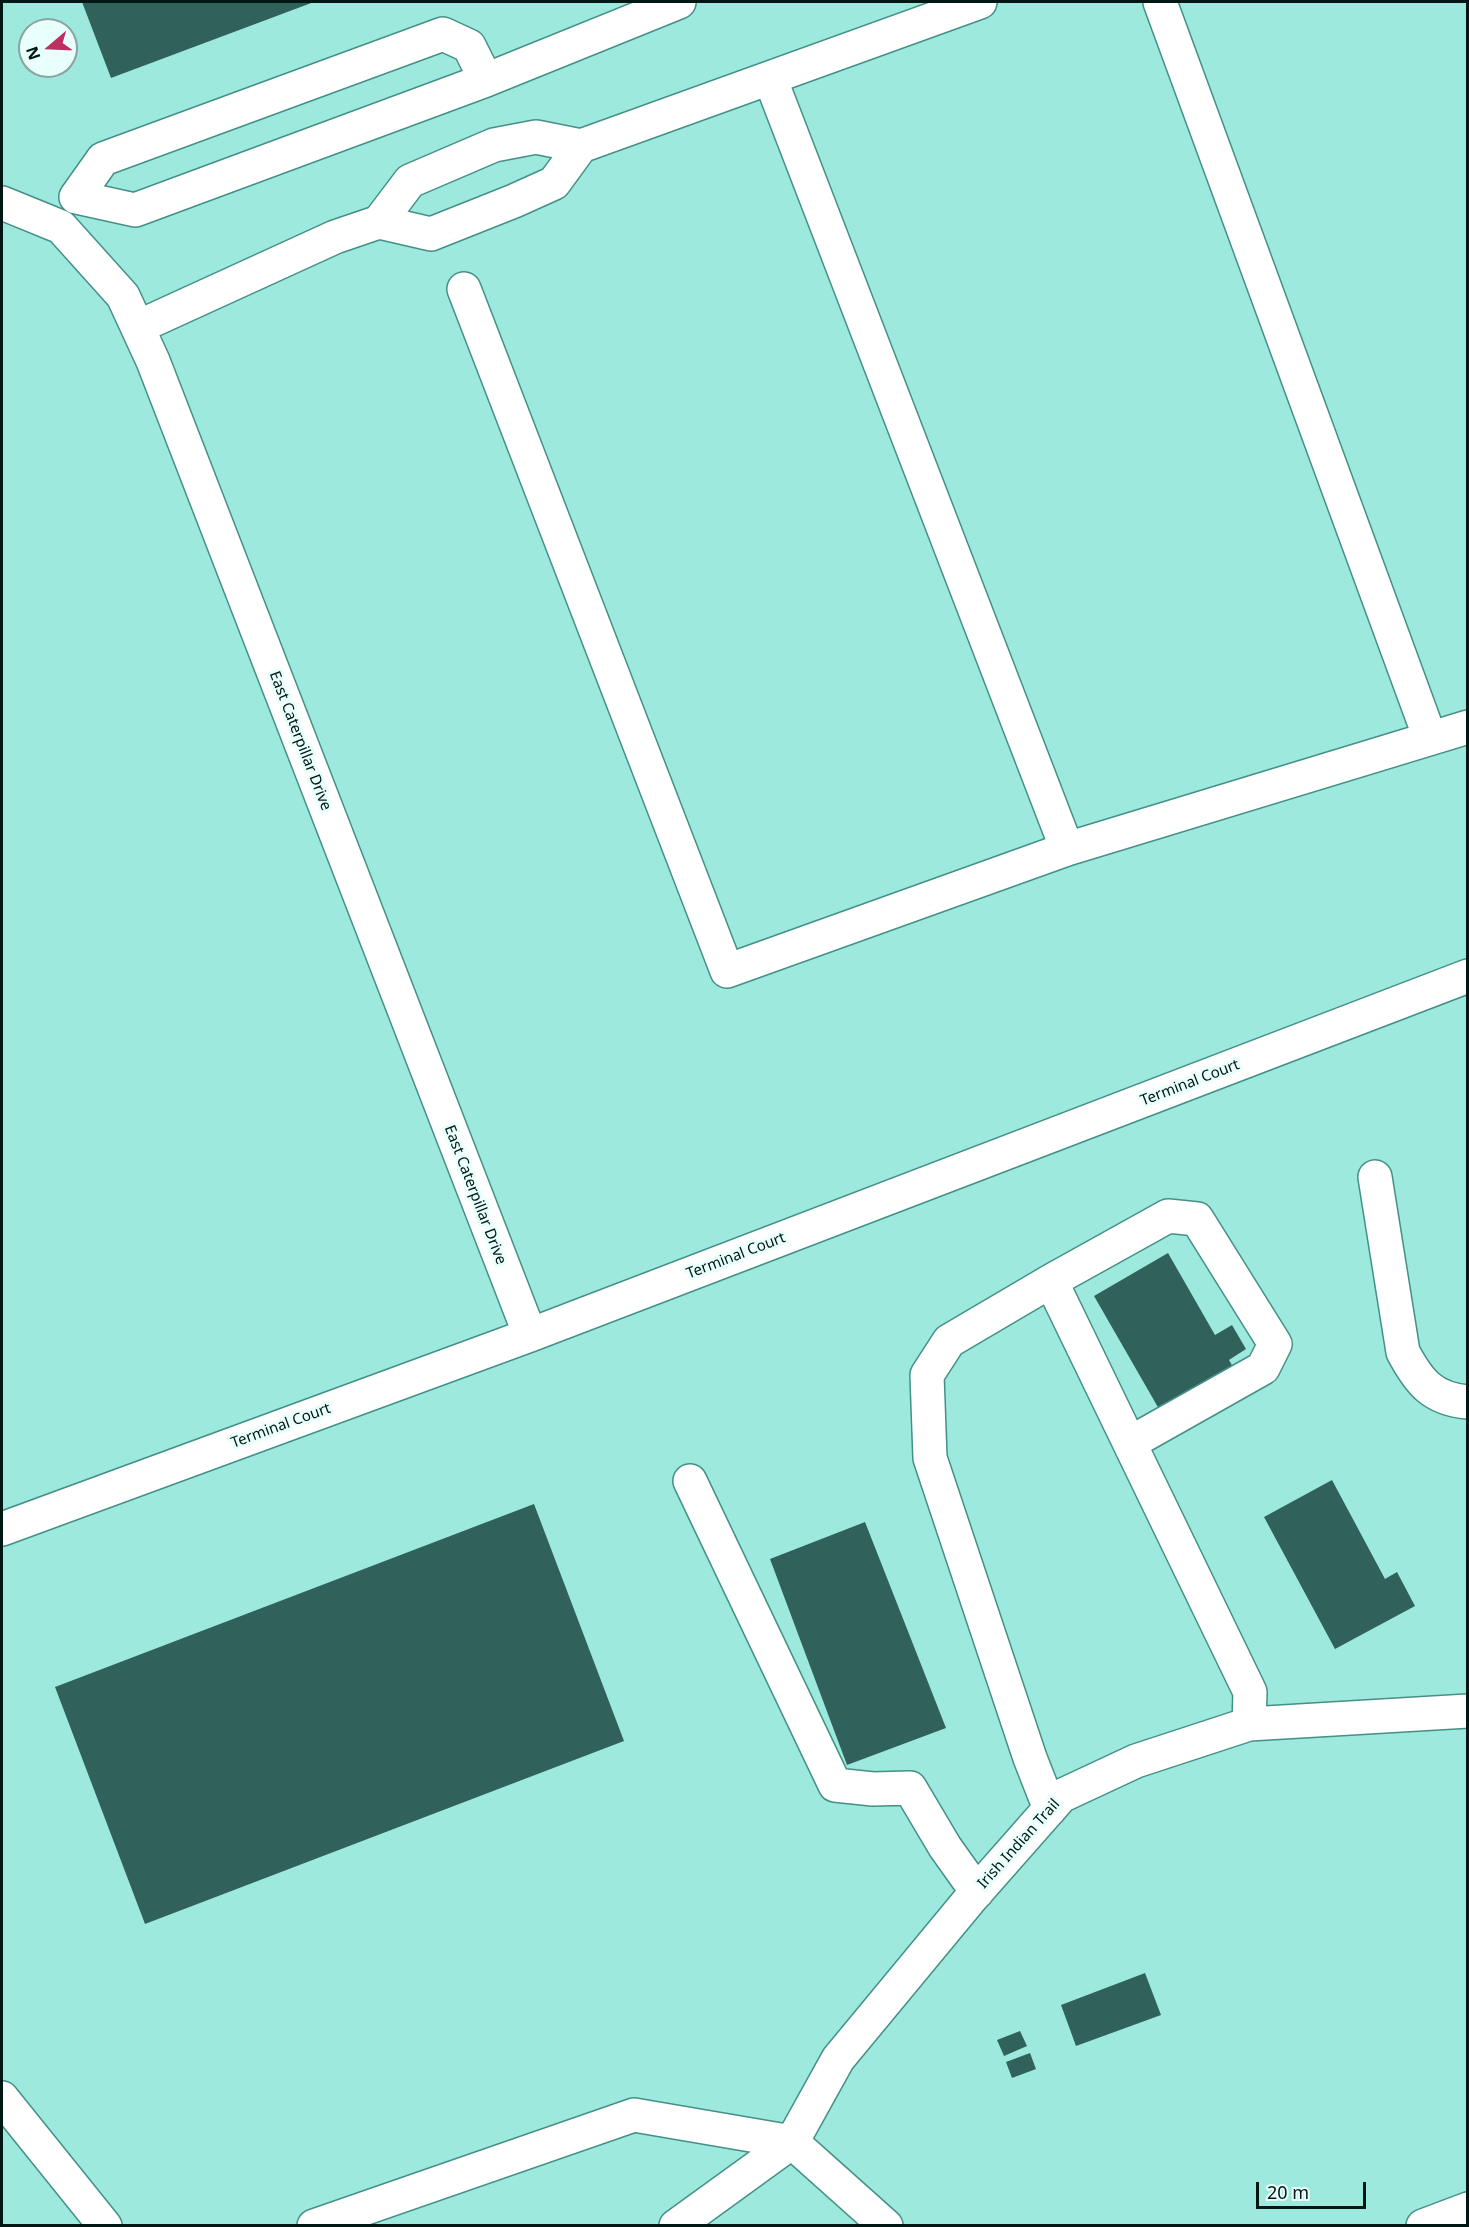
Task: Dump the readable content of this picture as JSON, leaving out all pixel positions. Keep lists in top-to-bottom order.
{
  "streets": {
    "street": ["East Caterpillar Drive", "Terminal Court", "Irish Indian Trail"]
  },
  "crossings": [
    ["East Caterpillar Drive", "Terminal Court"]
  ],
  "scale_bar": "20 m",
  "north": "left"
}
